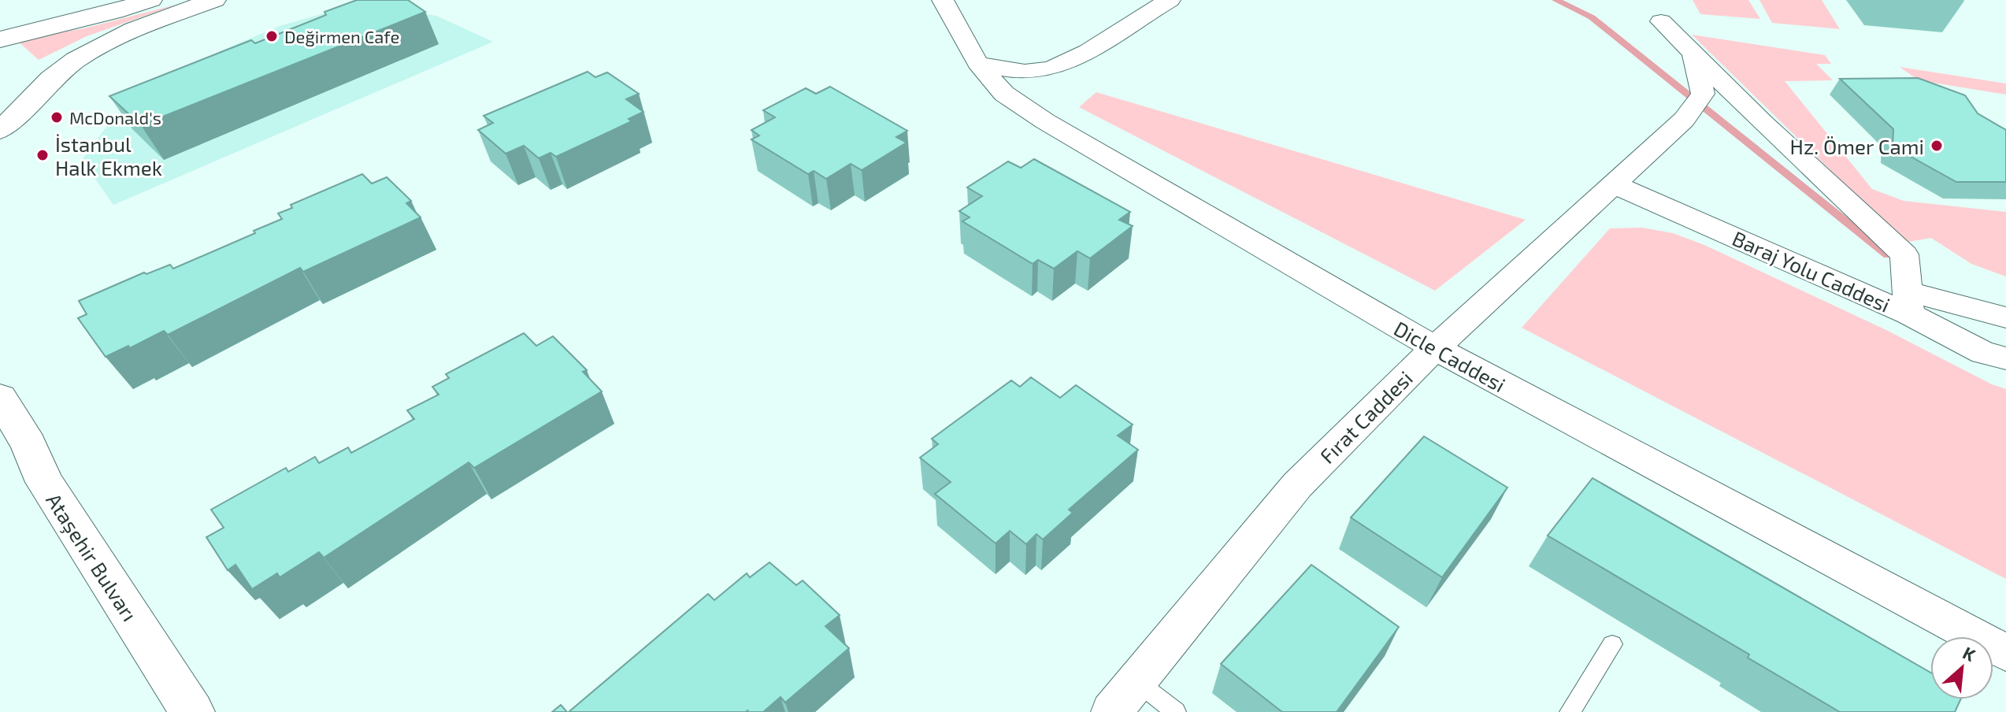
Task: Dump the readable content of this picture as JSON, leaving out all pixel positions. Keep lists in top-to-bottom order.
{
  "streets": {
    "main road": ["Ataşehir Bulvarı"],
    "street": ["Baraj Yolu Caddesi", "Dicle Caddesi", "Fırat Caddesi"]
  },
  "crossings": [
    ["Baraj Yolu Caddesi", "Fırat Caddesi"],
    ["Dicle Caddesi", "Fırat Caddesi"]
  ],
  "places": [
    "Değirmen Cafe",
    "McDonald's",
    "Hz. Ömer Cami",
    "İstanbul Halk Ekmek"
  ],
  "north": "top right"
}
